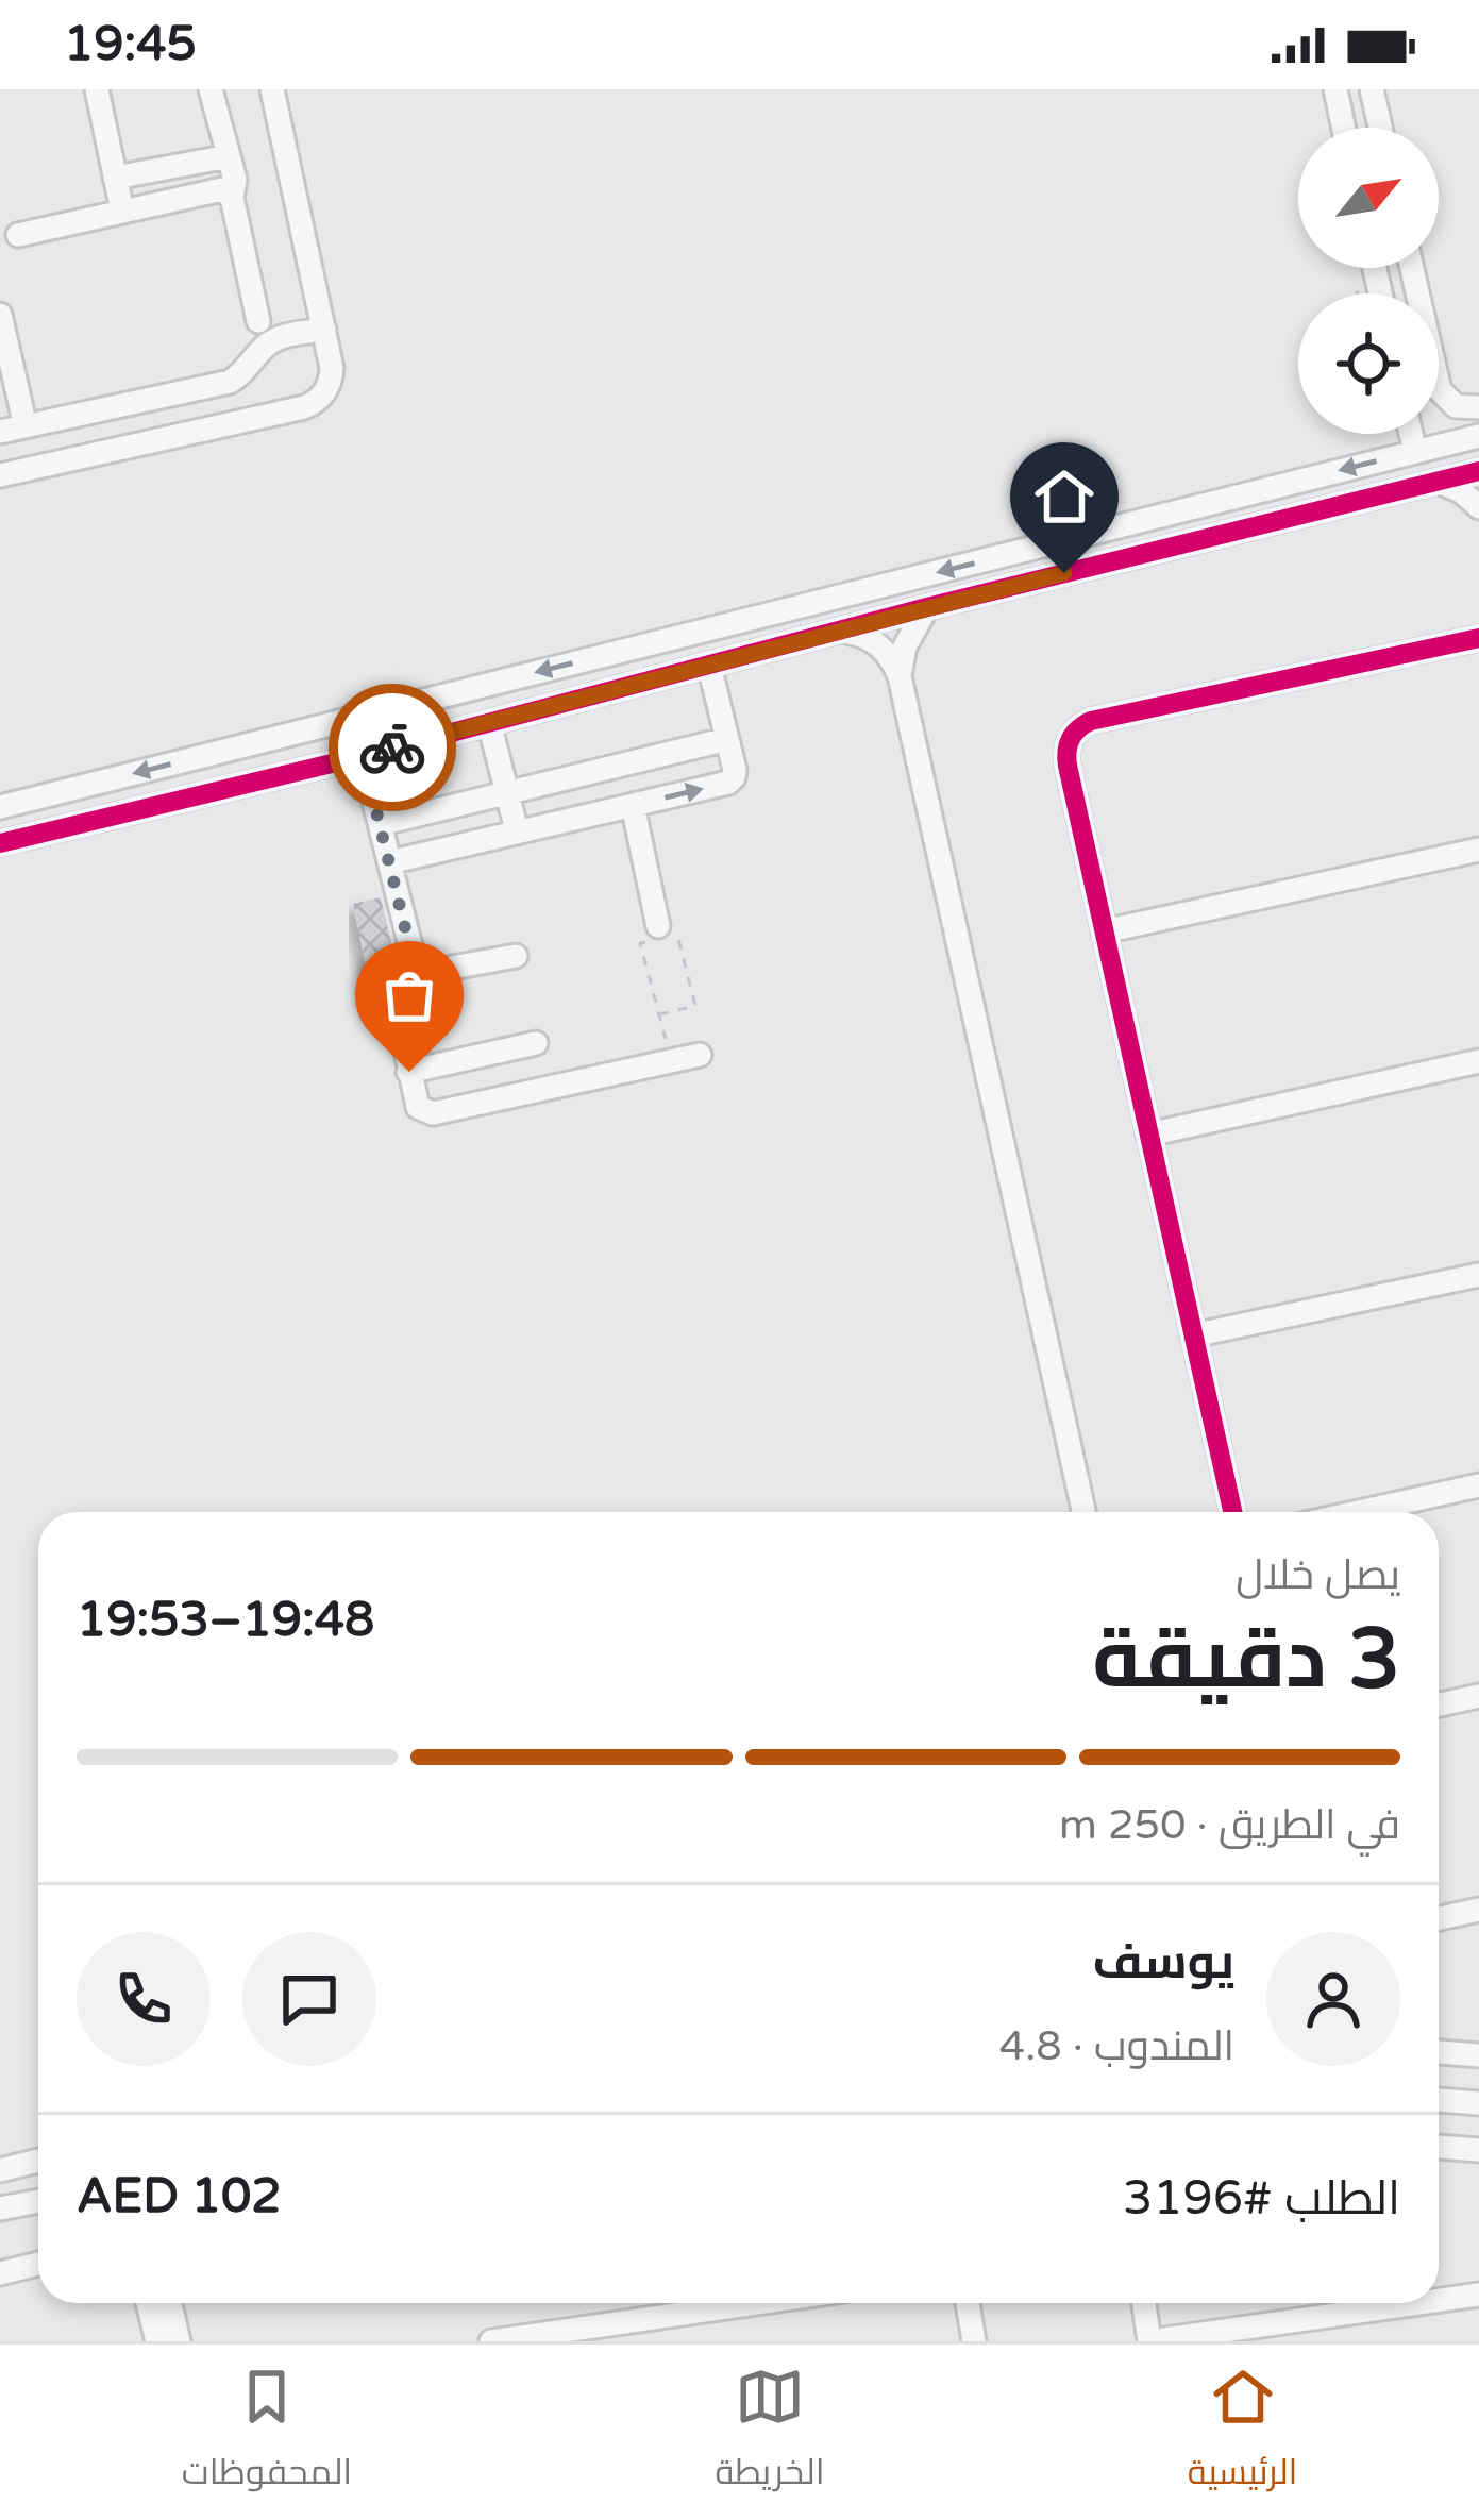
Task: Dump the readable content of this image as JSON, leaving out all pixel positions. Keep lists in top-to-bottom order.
{
  "north": "top right",
  "page": {
    "status": "19:45",
    "heading": ["3 دقيقة", "يصل خلال", "19:48–19:53"],
    "panel": [
      "يوسف",
      "المندوب · 4.8",
      "الطلب #3196",
      "AED 102"
    ],
    "bar": "في الطريق · 250 m",
    "tabs": ["الرئيسية", "الخريطة", "المحفوظات"]
  }
}
